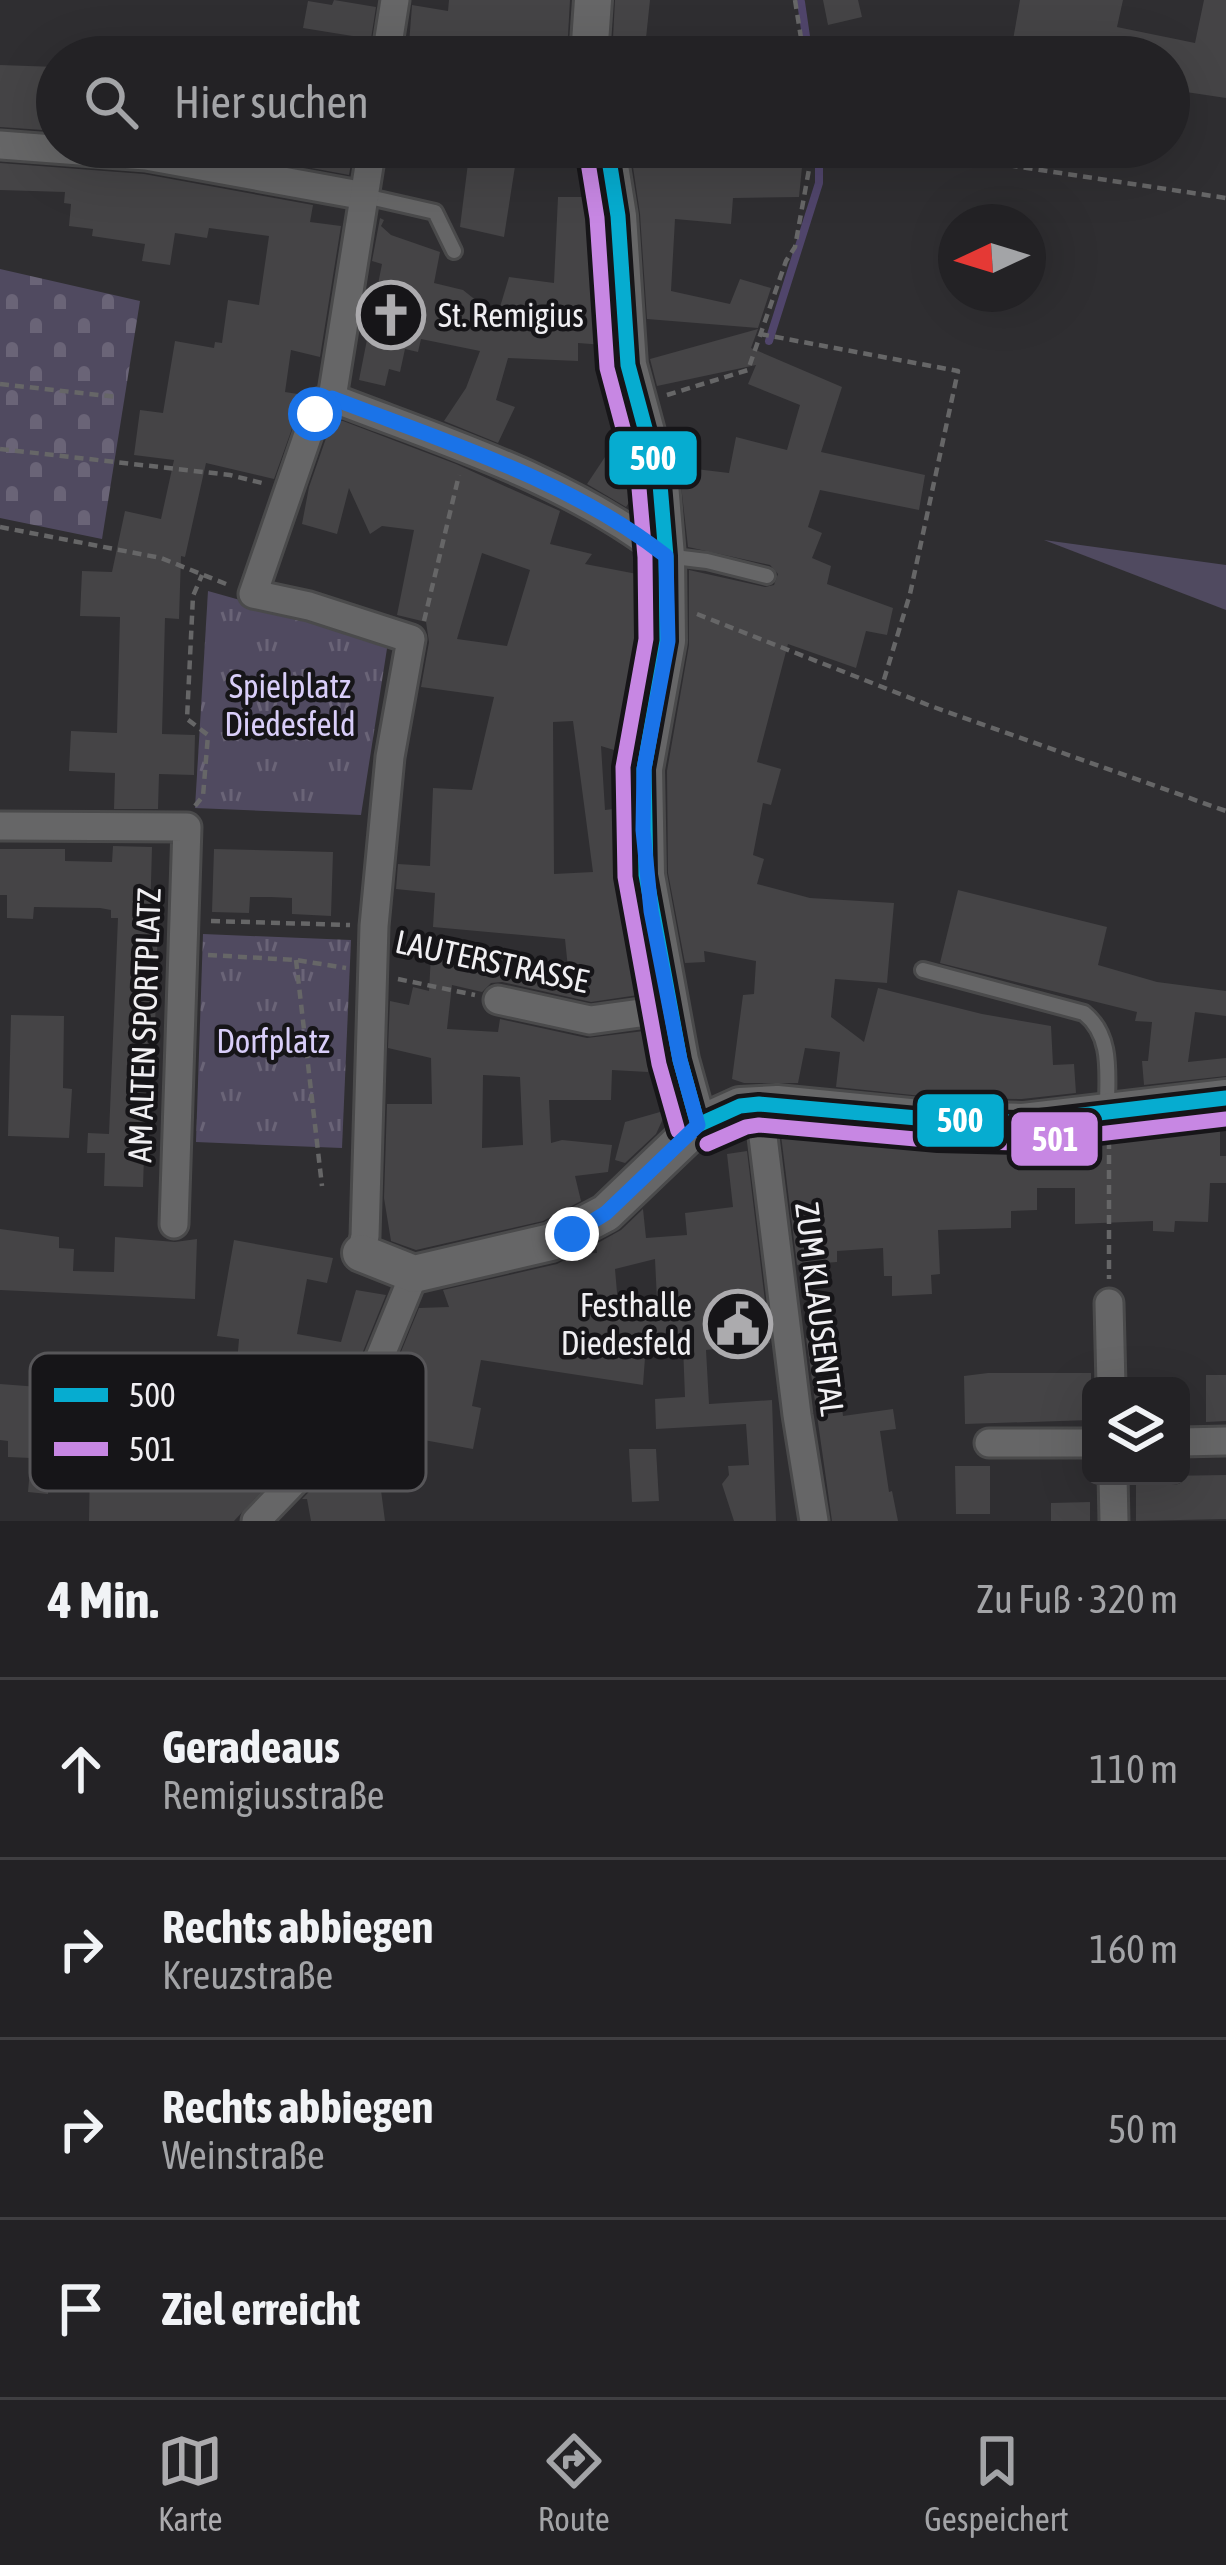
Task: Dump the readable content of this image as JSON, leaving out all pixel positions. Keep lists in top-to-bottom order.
{
  "streets": {
    "street": ["LAUTERSTRASSE", "AM ALTEN SPORTPLATZ", "ZUM KLAUSENTAL"]
  },
  "crossings": [
    ["LAUTERSTRASSE", "AM ALTEN SPORTPLATZ"]
  ],
  "parks": ["Spielplatz Diedesfeld", "Dorfplatz"],
  "places": {
    "church": ["St. Remigius"],
    "public building": ["Festhalle Diedesfeld"]
  },
  "lines": ["transit line 500", "transit line 501"],
  "legend": ["500", "501"],
  "north": "left",
  "page": {
    "search": "Hier suchen",
    "heading": ["4 Min.", "Zu Fuß · 320 m"],
    "list": [
      ["Geradeaus", "Remigiusstraße", "110 m"],
      ["Rechts abbiegen", "Kreuzstraße", "160 m"],
      ["Rechts abbiegen", "Weinstraße", "50 m"],
      "Ziel erreicht"
    ],
    "nav": ["Karte", "Route", "Gespeichert"]
  }
}
